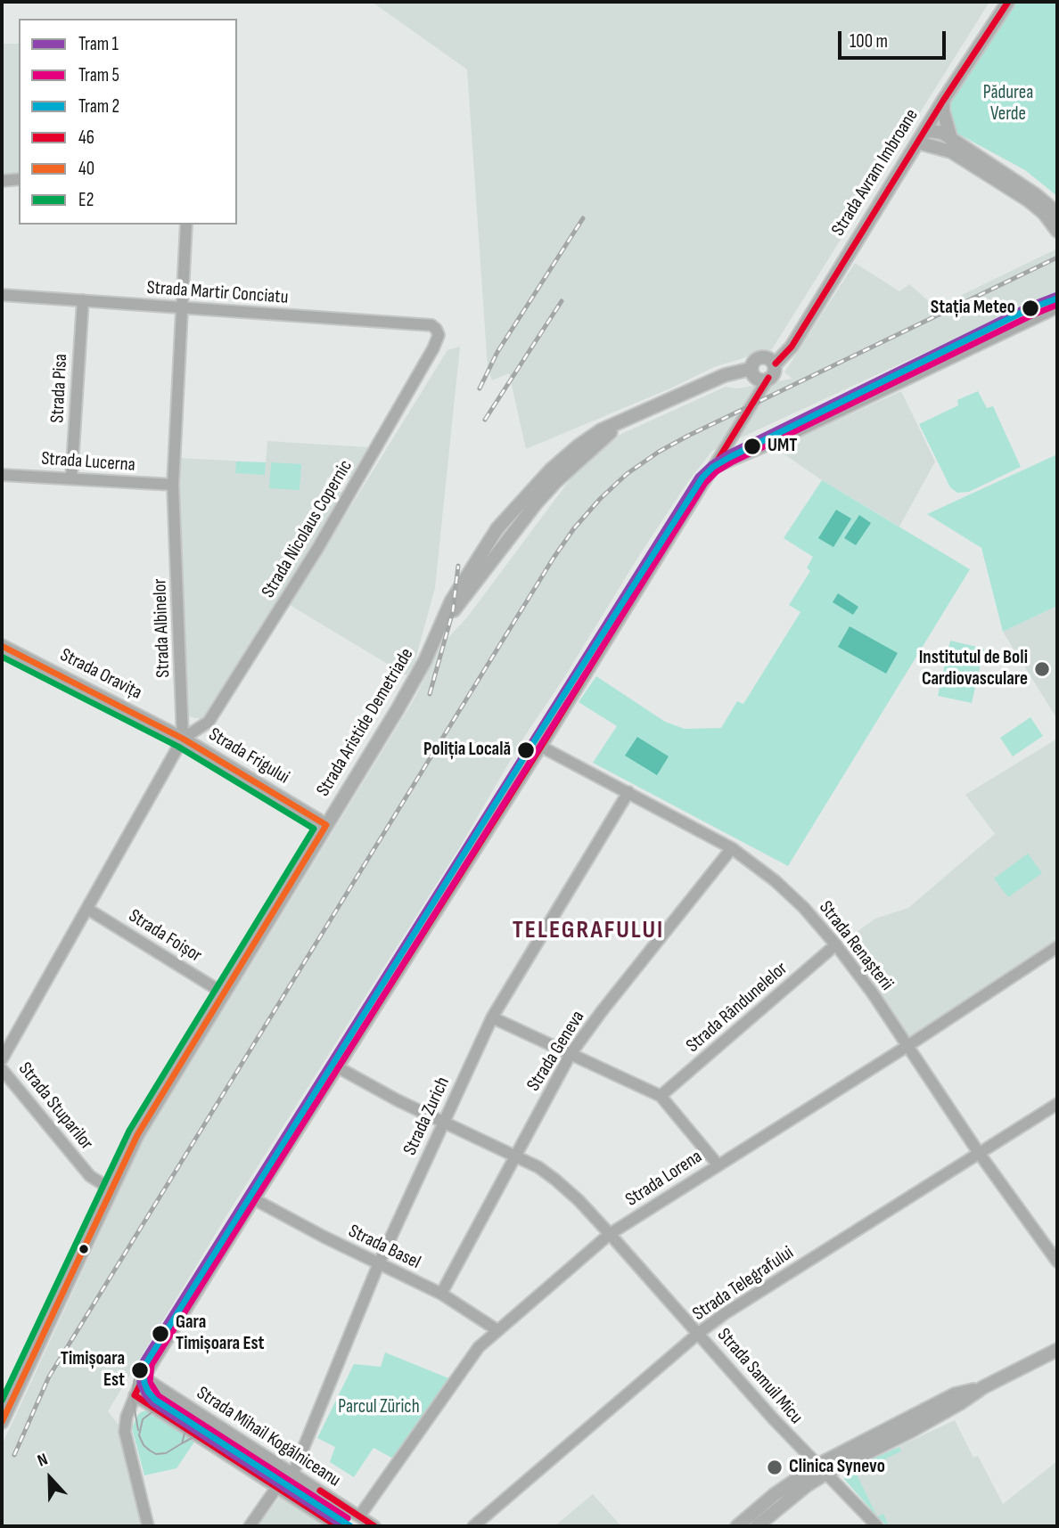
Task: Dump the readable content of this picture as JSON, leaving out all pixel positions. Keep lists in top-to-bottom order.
{
  "streets": {
    "main road": [
      "Strada Avram Imbroane",
      "Strada Oravița",
      "Strada Aristide Demetriade",
      "Strada Frigului"
    ],
    "street": [
      "Strada Martir Conciatu",
      "Strada Pisa",
      "Strada Lucerna",
      "Strada Nicolaus Copernic",
      "Strada Albinelor",
      "Strada Foișor",
      "Strada Renașterii",
      "Strada Rândunelelor",
      "Strada Geneva",
      "Strada Stuparilor",
      "Strada Zurich",
      "Strada Lorena",
      "Strada Basel",
      "Strada Telegrafului",
      "Strada Samuil Micu",
      "Strada Mihail Kogălniceanu"
    ]
  },
  "crossings": [
    ["Strada Avram Imbroane", "Strada Aristide Demetriade"],
    ["Strada Martir Conciatu", "Strada Pisa"],
    ["Strada Martir Conciatu", "Strada Nicolaus Copernic"],
    ["Strada Martir Conciatu", "Strada Albinelor"],
    ["Strada Pisa", "Strada Lucerna"],
    ["Strada Lucerna", "Strada Albinelor"],
    ["Strada Nicolaus Copernic", "Strada Albinelor"],
    ["Strada Nicolaus Copernic", "Strada Oravița"],
    ["Strada Nicolaus Copernic", "Strada Frigului"],
    ["Strada Albinelor", "Strada Oravița"],
    ["Strada Albinelor", "Strada Frigului"],
    ["Strada Oravița", "Strada Frigului"],
    ["Strada Aristide Demetriade", "Strada Frigului"],
    ["Strada Aristide Demetriade", "Strada Foișor"],
    ["Strada Aristide Demetriade", "Strada Stuparilor"],
    ["Strada Renașterii", "Strada Rândunelelor"],
    ["Strada Renașterii", "Strada Geneva"],
    ["Strada Renașterii", "Strada Zurich"],
    ["Strada Renașterii", "Strada Lorena"],
    ["Strada Renașterii", "Strada Telegrafului"],
    ["Strada Geneva", "Strada Basel"],
    ["Strada Geneva", "Strada Samuil Micu"],
    ["Strada Zurich", "Strada Basel"],
    ["Strada Zurich", "Strada Samuil Micu"],
    ["Strada Zurich", "Strada Mihail Kogălniceanu"],
    ["Strada Lorena", "Strada Basel"],
    ["Strada Lorena", "Strada Samuil Micu"],
    ["Strada Lorena", "Strada Mihail Kogălniceanu"],
    ["Strada Telegrafului", "Strada Samuil Micu"]
  ],
  "districts": ["TELEGRAFULUI"],
  "parks": ["Pădurea Verde", "Parcul Zürich"],
  "places": [
    "Stația Meteo",
    "UMT",
    "Institutul de Boli Cardiovasculare",
    "Poliția Locală",
    "Gara Timișoara Est",
    "Timișoara Est",
    "Clinica Synevo"
  ],
  "lines": [
    "transit line 46",
    "tram line 1",
    "tram line 2",
    "tram line 5",
    "transit line 40",
    "transit line E2"
  ],
  "legend": [
    "Tram 1",
    "Tram 5",
    "Tram 2",
    "46",
    "40",
    "E2"
  ],
  "scale_bar": "100 m",
  "north": "top"
}
